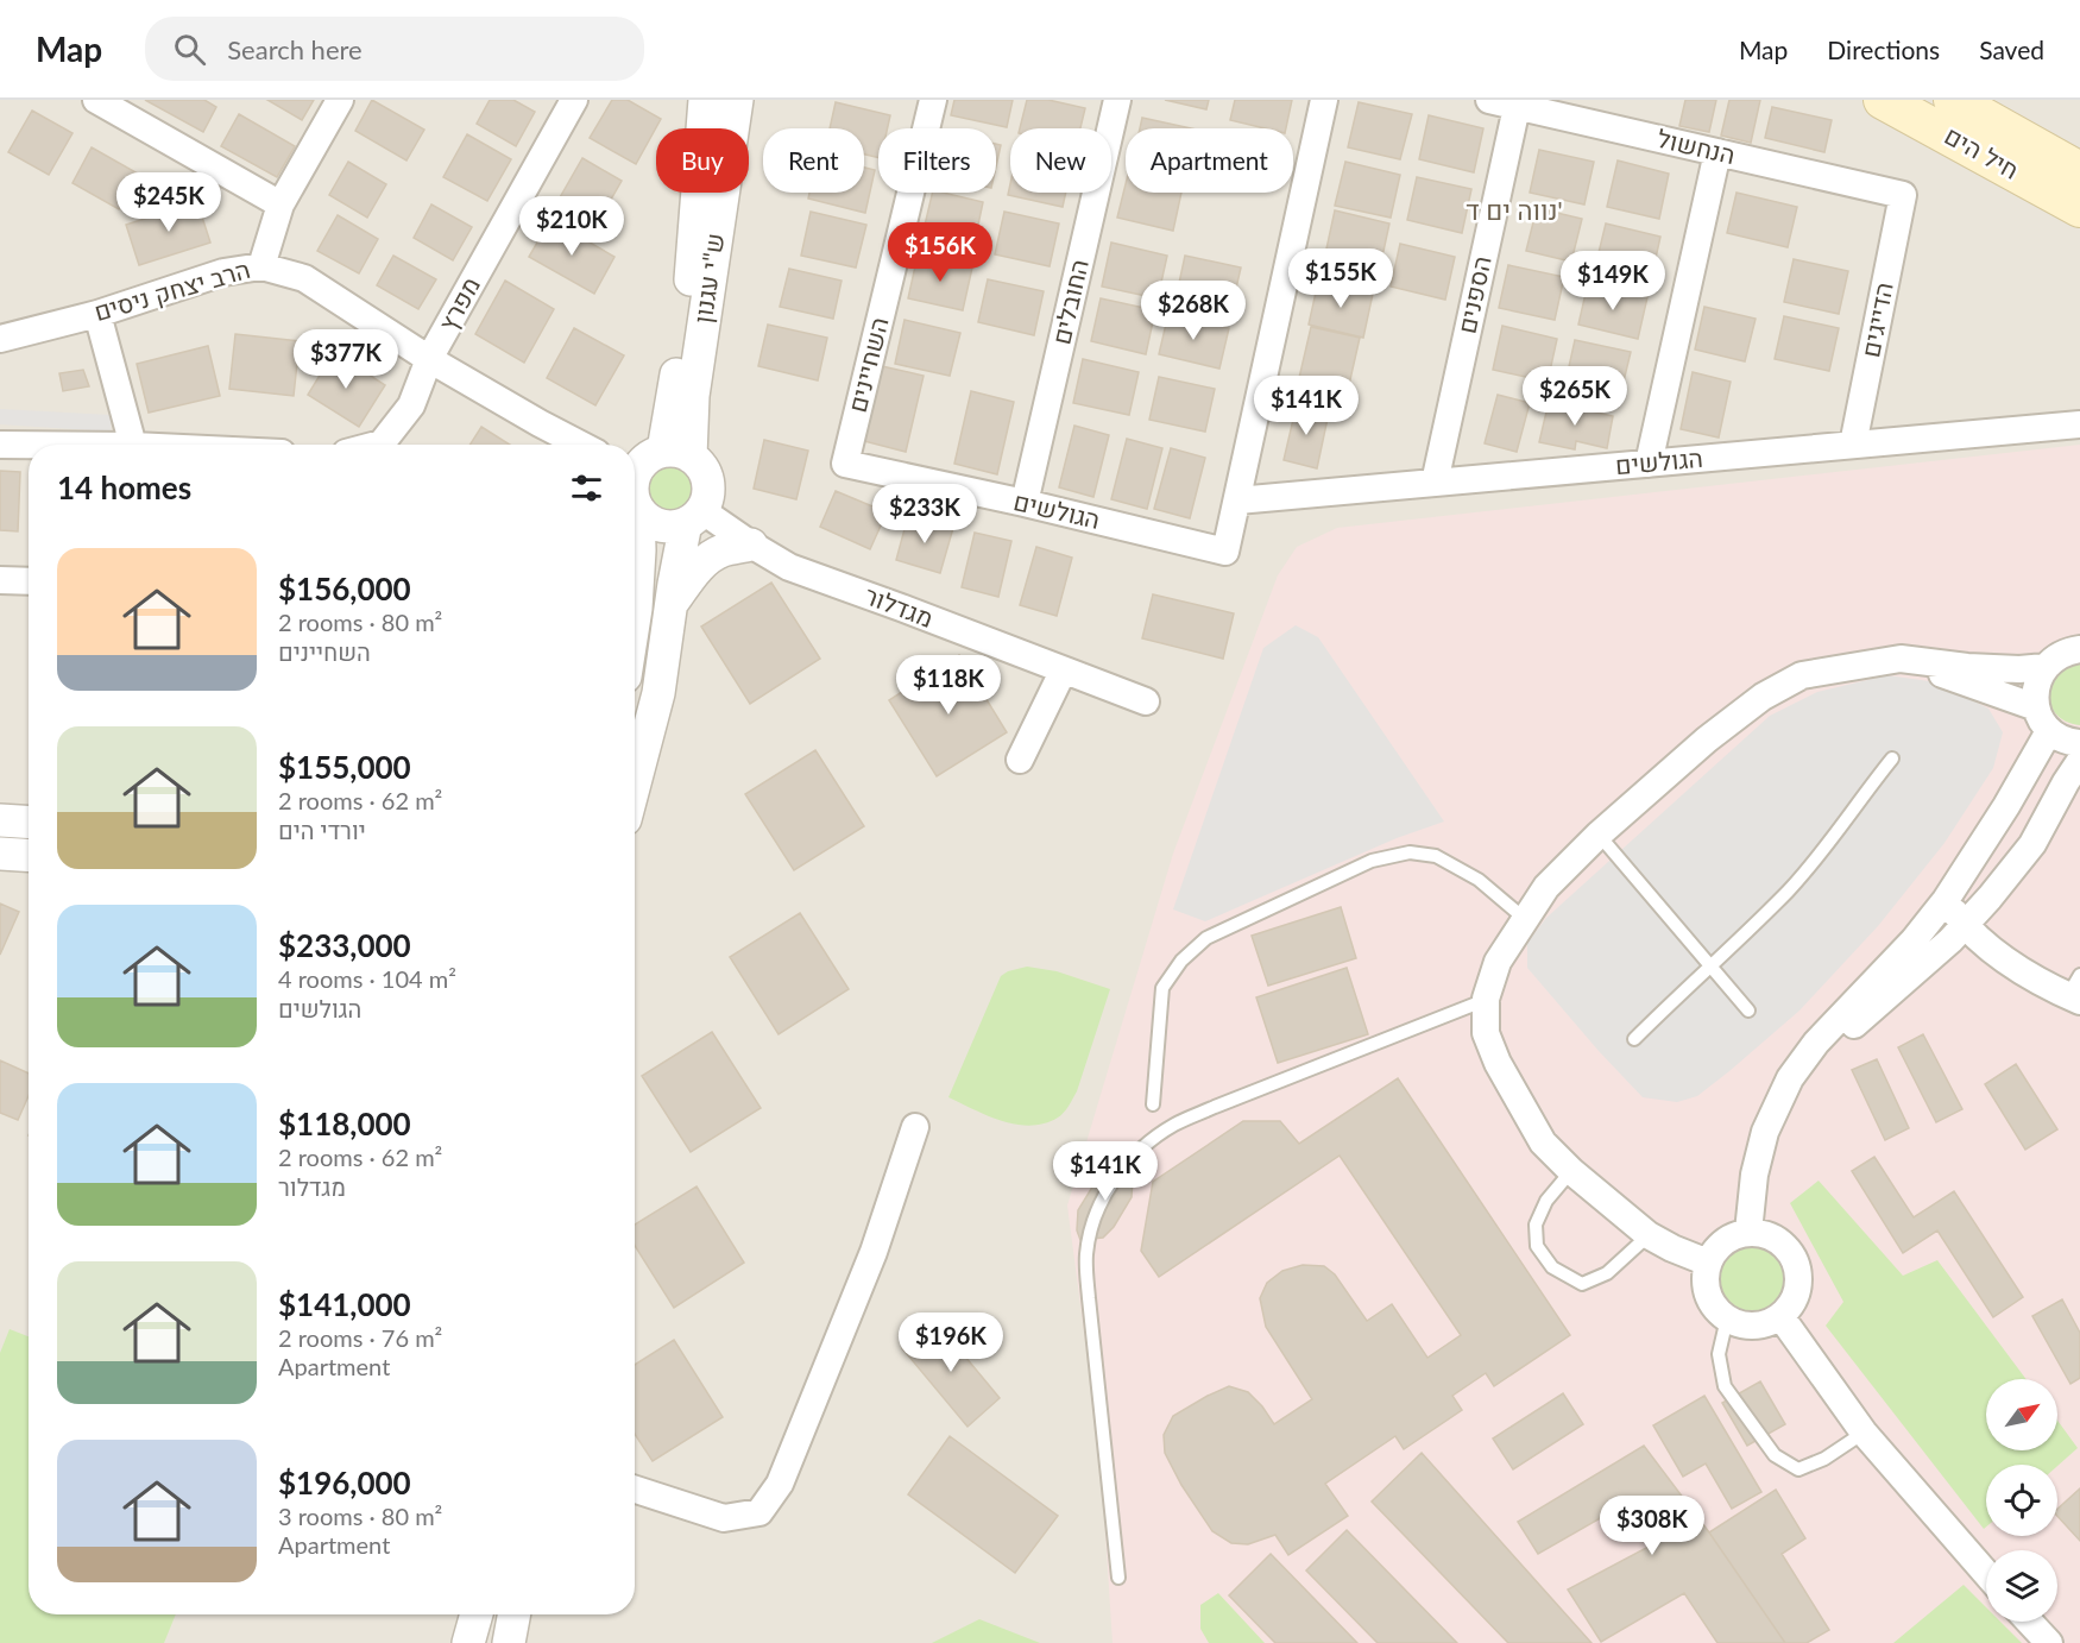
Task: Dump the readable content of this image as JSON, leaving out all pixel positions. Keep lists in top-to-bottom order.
{
  "streets": {
    "main road": ["חיל הים"],
    "street": [
      "הנחשול",
      "ש\"י עגנון",
      "הרב יצחק ניסים",
      "הספנים",
      "החובלים",
      "מפרץ",
      "הדייגים",
      "השחיינים",
      "הגולשים",
      "מגדלור"
    ]
  },
  "crossings": [
    ["הנחשול", "הספנים"],
    ["הנחשול", "הדייגים"],
    ["הרב יצחק ניסים", "מפרץ"],
    ["הספנים", "הגולשים"],
    ["החובלים", "הגולשים"],
    ["הדייגים", "הגולשים"],
    ["השחיינים", "הגולשים"]
  ],
  "districts": ["נווה ים ד'"],
  "north": "top right",
  "page": {
    "header": "Map",
    "search": "Search here",
    "nav": ["Map", "Directions", "Saved"],
    "chip": [
      "Buy",
      "Rent",
      "Filters",
      "New",
      "Apartment"
    ],
    "price": [
      "$245K",
      "$210K",
      "$156K",
      "$155K",
      "$149K",
      "$268K",
      "$377K",
      "$265K",
      "$141K",
      "$233K",
      "$118K",
      "$141K",
      "$196K",
      "$308K"
    ],
    "heading": "14 homes",
    "list": [
      {
        "name": "$156,000",
        "note": "2 rooms · 80 m² · השחיינים"
      },
      {
        "name": "$155,000",
        "note": "2 rooms · 62 m² · יורדי הים"
      },
      {
        "name": "$233,000",
        "note": "4 rooms · 104 m² · הגולשים"
      },
      {
        "name": "$118,000",
        "note": "2 rooms · 62 m² · מגדלור"
      },
      {
        "name": "$141,000",
        "note": "2 rooms · 76 m² · Apartment"
      },
      {
        "name": "$196,000",
        "note": "3 rooms · 80 m² · Apartment"
      }
    ]
  }
}
